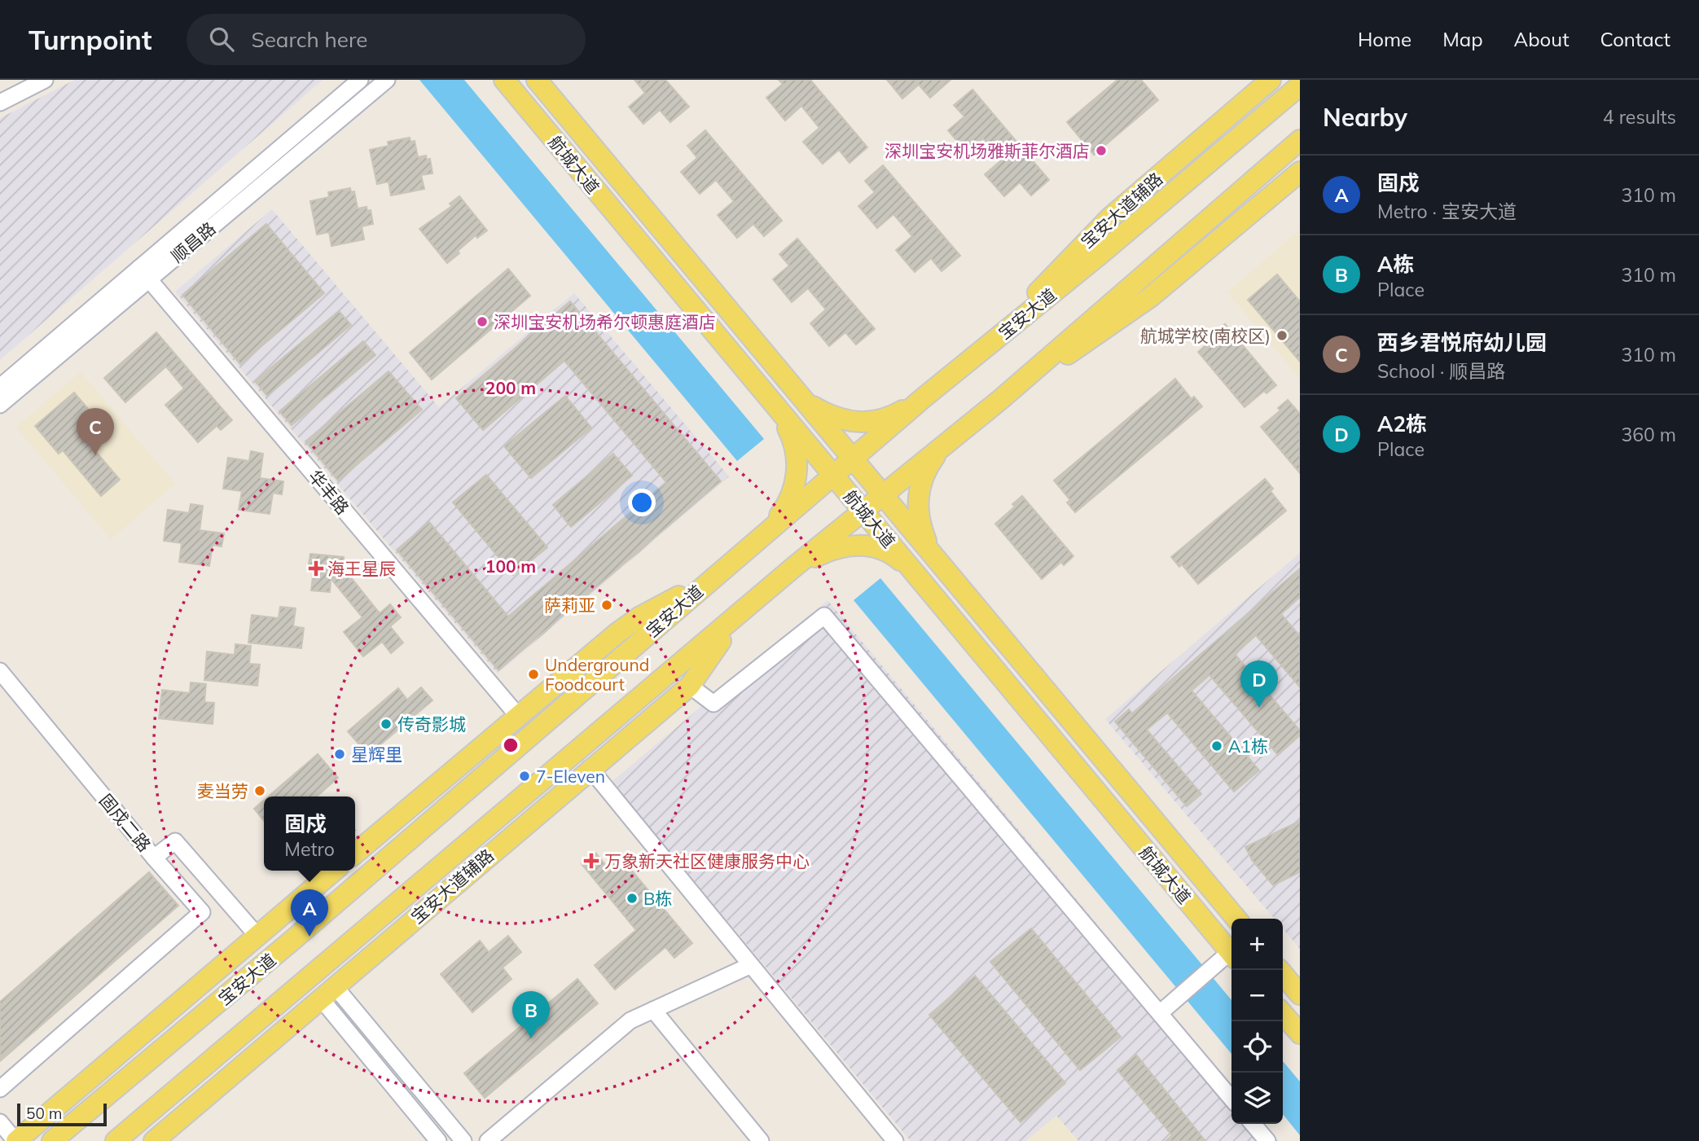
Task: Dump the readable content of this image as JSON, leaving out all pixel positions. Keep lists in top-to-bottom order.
{
  "streets": {
    "main road": ["航城大道", "宝安大道辅路", "宝安大道"],
    "street": ["顺昌路", "华丰路", "固戍二路"]
  },
  "crossings": [
    ["航城大道", "宝安大道"],
    ["宝安大道辅路", "宝安大道"],
    ["顺昌路", "华丰路"]
  ],
  "places": {
    "other": [
      "深圳宝安机场雅斯菲尔酒店",
      "深圳宝安机场希尔顿惠庭酒店",
      "航城学校(南校区)",
      "萨莉亚",
      "Underground Foodcourt",
      "传奇影城",
      "A1栋",
      "星辉里",
      "7-Eleven",
      "麦当劳",
      "B栋"
    ],
    "health": ["海王星辰", "万象新天社区健康服务中心"]
  },
  "scale_bar": "50 m",
  "page": {
    "header": "Turnpoint",
    "search": "Search here",
    "nav": [
      "Home",
      "Map",
      "About",
      "Contact"
    ],
    "heading": ["Nearby", "4 results"],
    "list": [
      {
        "mark": "A",
        "name": "固戍",
        "note": "Metro · 宝安大道",
        "value": "310 m"
      },
      {
        "mark": "B",
        "name": "A栋",
        "note": "Place",
        "value": "310 m"
      },
      {
        "mark": "C",
        "name": "西乡君悦府幼儿园",
        "note": "School · 顺昌路",
        "value": "310 m"
      },
      {
        "mark": "D",
        "name": "A2栋",
        "note": "Place",
        "value": "360 m"
      }
    ],
    "pins": [
      "C",
      "D",
      "A",
      "B"
    ],
    "popup": ["固戍", "Metro"],
    "map_buttons": ["+", "−"],
    "scale": "50 m"
  },
  "rings": ["200 m", "100 m"]
}
